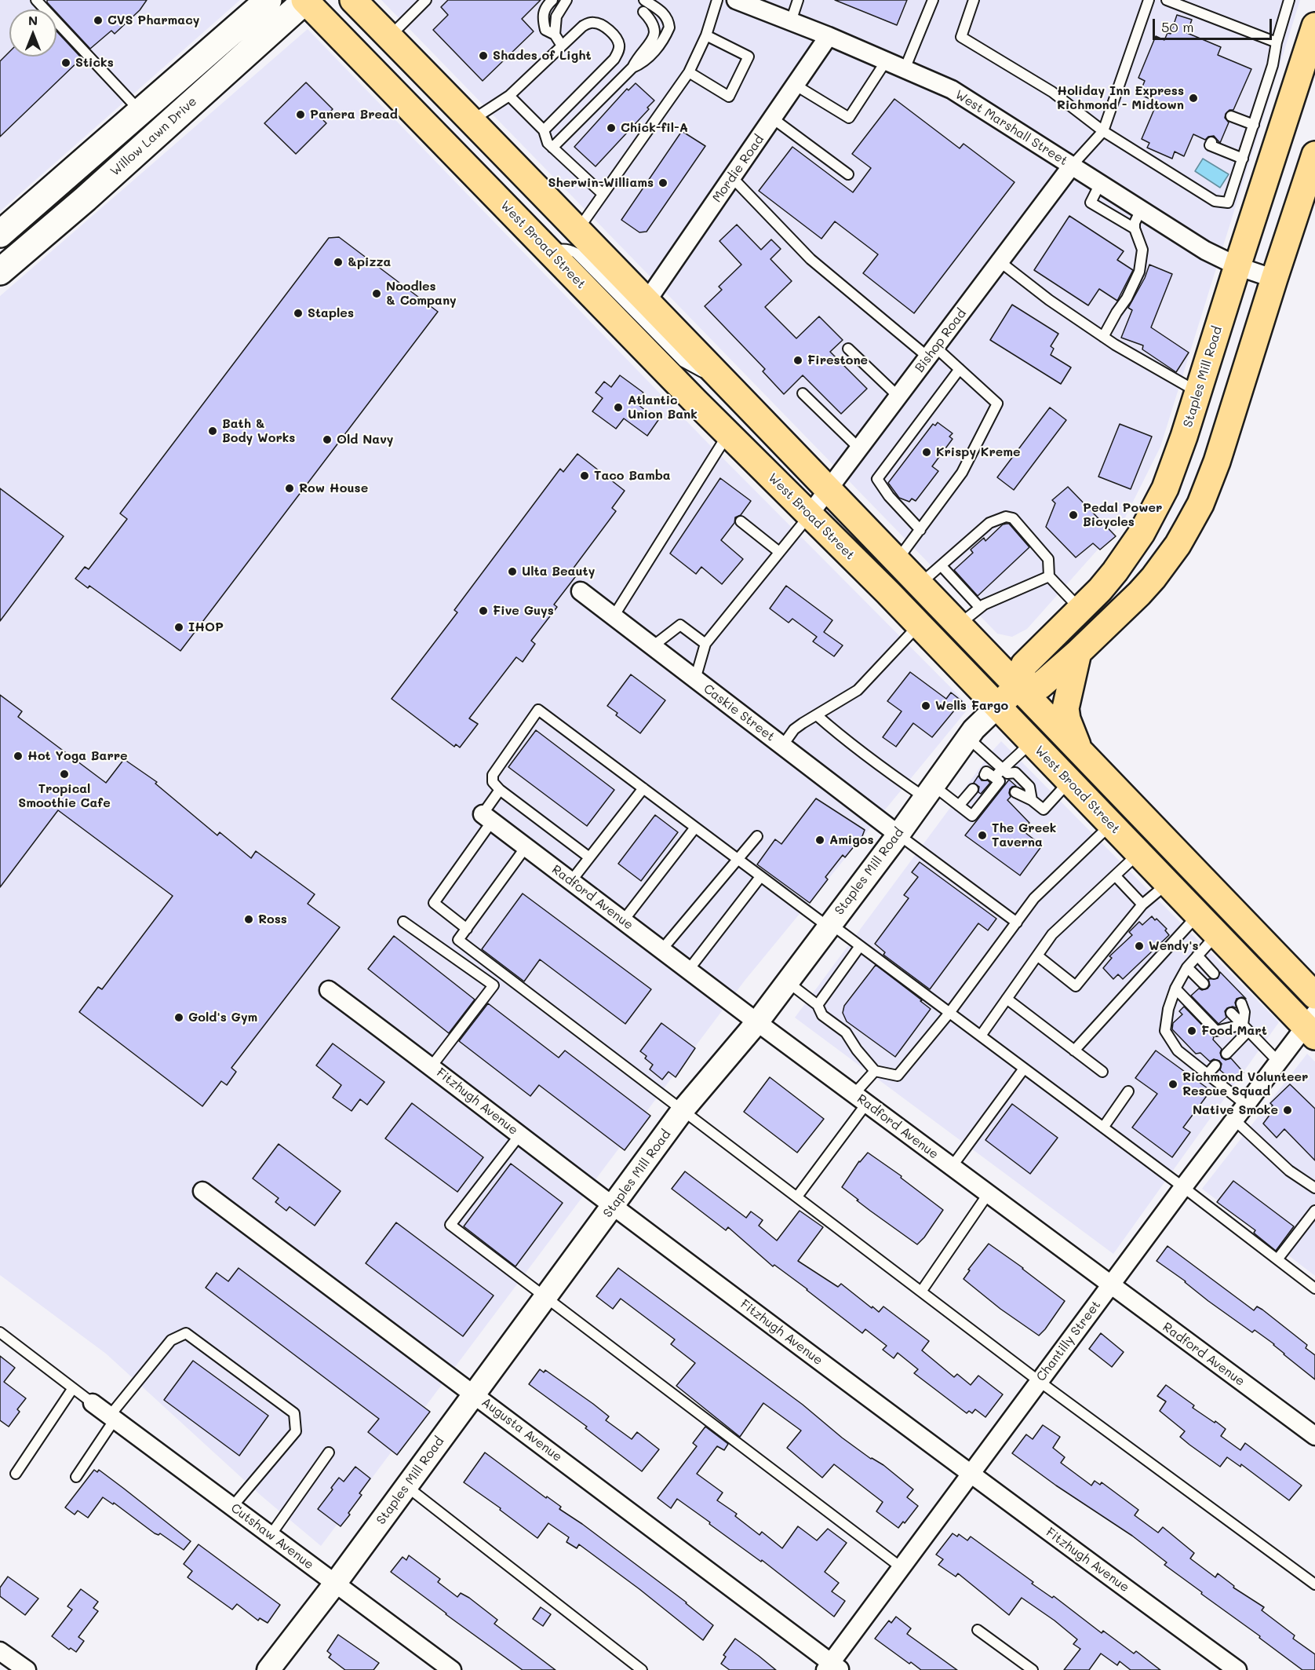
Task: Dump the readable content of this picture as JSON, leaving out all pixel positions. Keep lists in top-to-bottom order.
{
  "streets": {
    "main road": ["Willow Lawn Drive", "West Broad Street", "Staples Mill Road"],
    "street": [
      "West Marshall Street",
      "Mordie Road",
      "Bishop Road",
      "Caskie Street",
      "Radford Avenue",
      "Fitzhugh Avenue",
      "Chantilly Street",
      "Augusta Avenue",
      "Cutshaw Avenue"
    ]
  },
  "crossings": [
    ["West Marshall Street", "Mordie Road"],
    ["West Marshall Street", "Bishop Road"],
    ["West Marshall Street", "Staples Mill Road"],
    ["Willow Lawn Drive", "West Broad Street"],
    ["West Broad Street", "Bishop Road"],
    ["West Broad Street", "Staples Mill Road"],
    ["West Broad Street", "Chantilly Street"],
    ["Staples Mill Road", "Caskie Street"],
    ["Staples Mill Road", "Radford Avenue"],
    ["Staples Mill Road", "Fitzhugh Avenue"],
    ["Staples Mill Road", "Augusta Avenue"],
    ["Staples Mill Road", "Cutshaw Avenue"],
    ["Radford Avenue", "Chantilly Street"],
    ["Fitzhugh Avenue", "Chantilly Street"],
    ["Chantilly Street", "Augusta Avenue"]
  ],
  "places": [
    "CVS Pharmacy",
    "Shades of Light",
    "Sticks",
    "Holiday Inn Express Richmond - Midtown",
    "Panera Bread",
    "Chick-fil-A",
    "Sherwin-Williams",
    "&pizza",
    "Noodles & Company",
    "Staples",
    "Firestone",
    "Atlantic Union Bank",
    "Bath & Body Works",
    "Old Navy",
    "Krispy Kreme",
    "Taco Bamba",
    "Row House",
    "Pedal Power Bicycles",
    "Ulta Beauty",
    "Five Guys",
    "IHOP",
    "Wells Fargo",
    "Hot Yoga Barre",
    "Tropical Smoothie Cafe",
    "The Greek Taverna",
    "Amigos",
    "Ross",
    "Wendy's",
    "Gold's Gym",
    "Food Mart",
    "Richmond Volunteer Rescue Squad",
    "Native Smoke"
  ],
  "scale_bar": "50 m",
  "north": "top"
}
